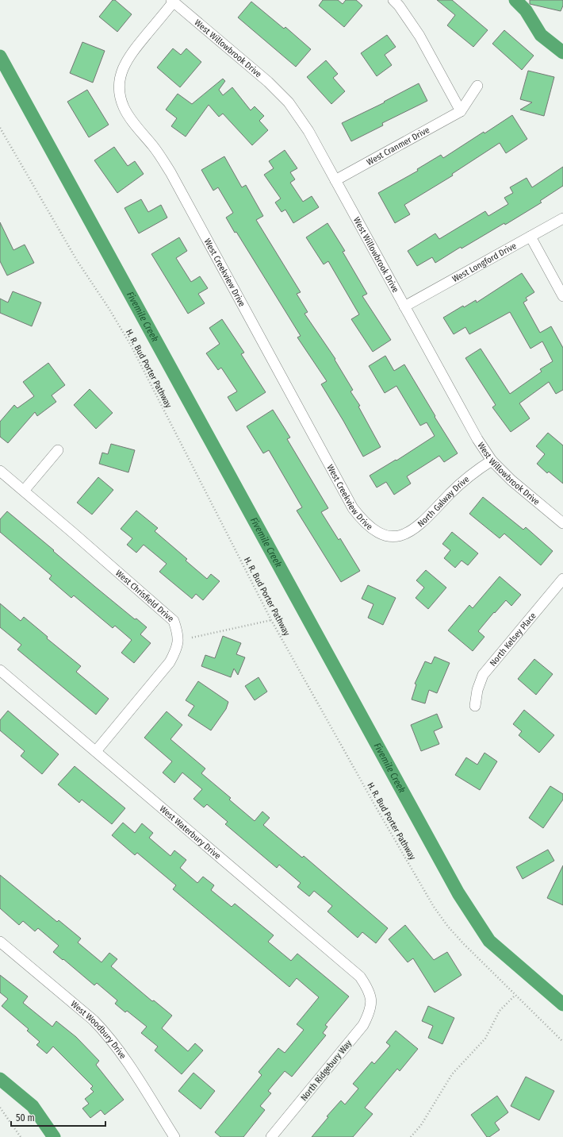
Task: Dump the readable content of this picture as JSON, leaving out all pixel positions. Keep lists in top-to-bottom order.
{
  "streets": {
    "street": [
      "West Willowbrook Drive",
      "West Cranmer Drive",
      "West Longford Drive",
      "West Creekview Drive",
      "North Galway Drive",
      "West Chrisfield Drive",
      "North Kelsey Place",
      "West Waterbury Drive",
      "West Woodbury Drive",
      "North Ridgebury Way"
    ],
    "path": ["H. R. Bud Porter Pathway"]
  },
  "crossings": [
    ["West Willowbrook Drive", "West Cranmer Drive"],
    ["West Willowbrook Drive", "West Longford Drive"],
    ["West Willowbrook Drive", "West Creekview Drive"],
    ["West Willowbrook Drive", "North Galway Drive"],
    ["West Creekview Drive", "North Galway Drive"],
    ["West Chrisfield Drive", "West Waterbury Drive"],
    ["West Waterbury Drive", "North Ridgebury Way"]
  ],
  "water": ["Fivemile Creek"],
  "scale_bar": "50 m"
}
